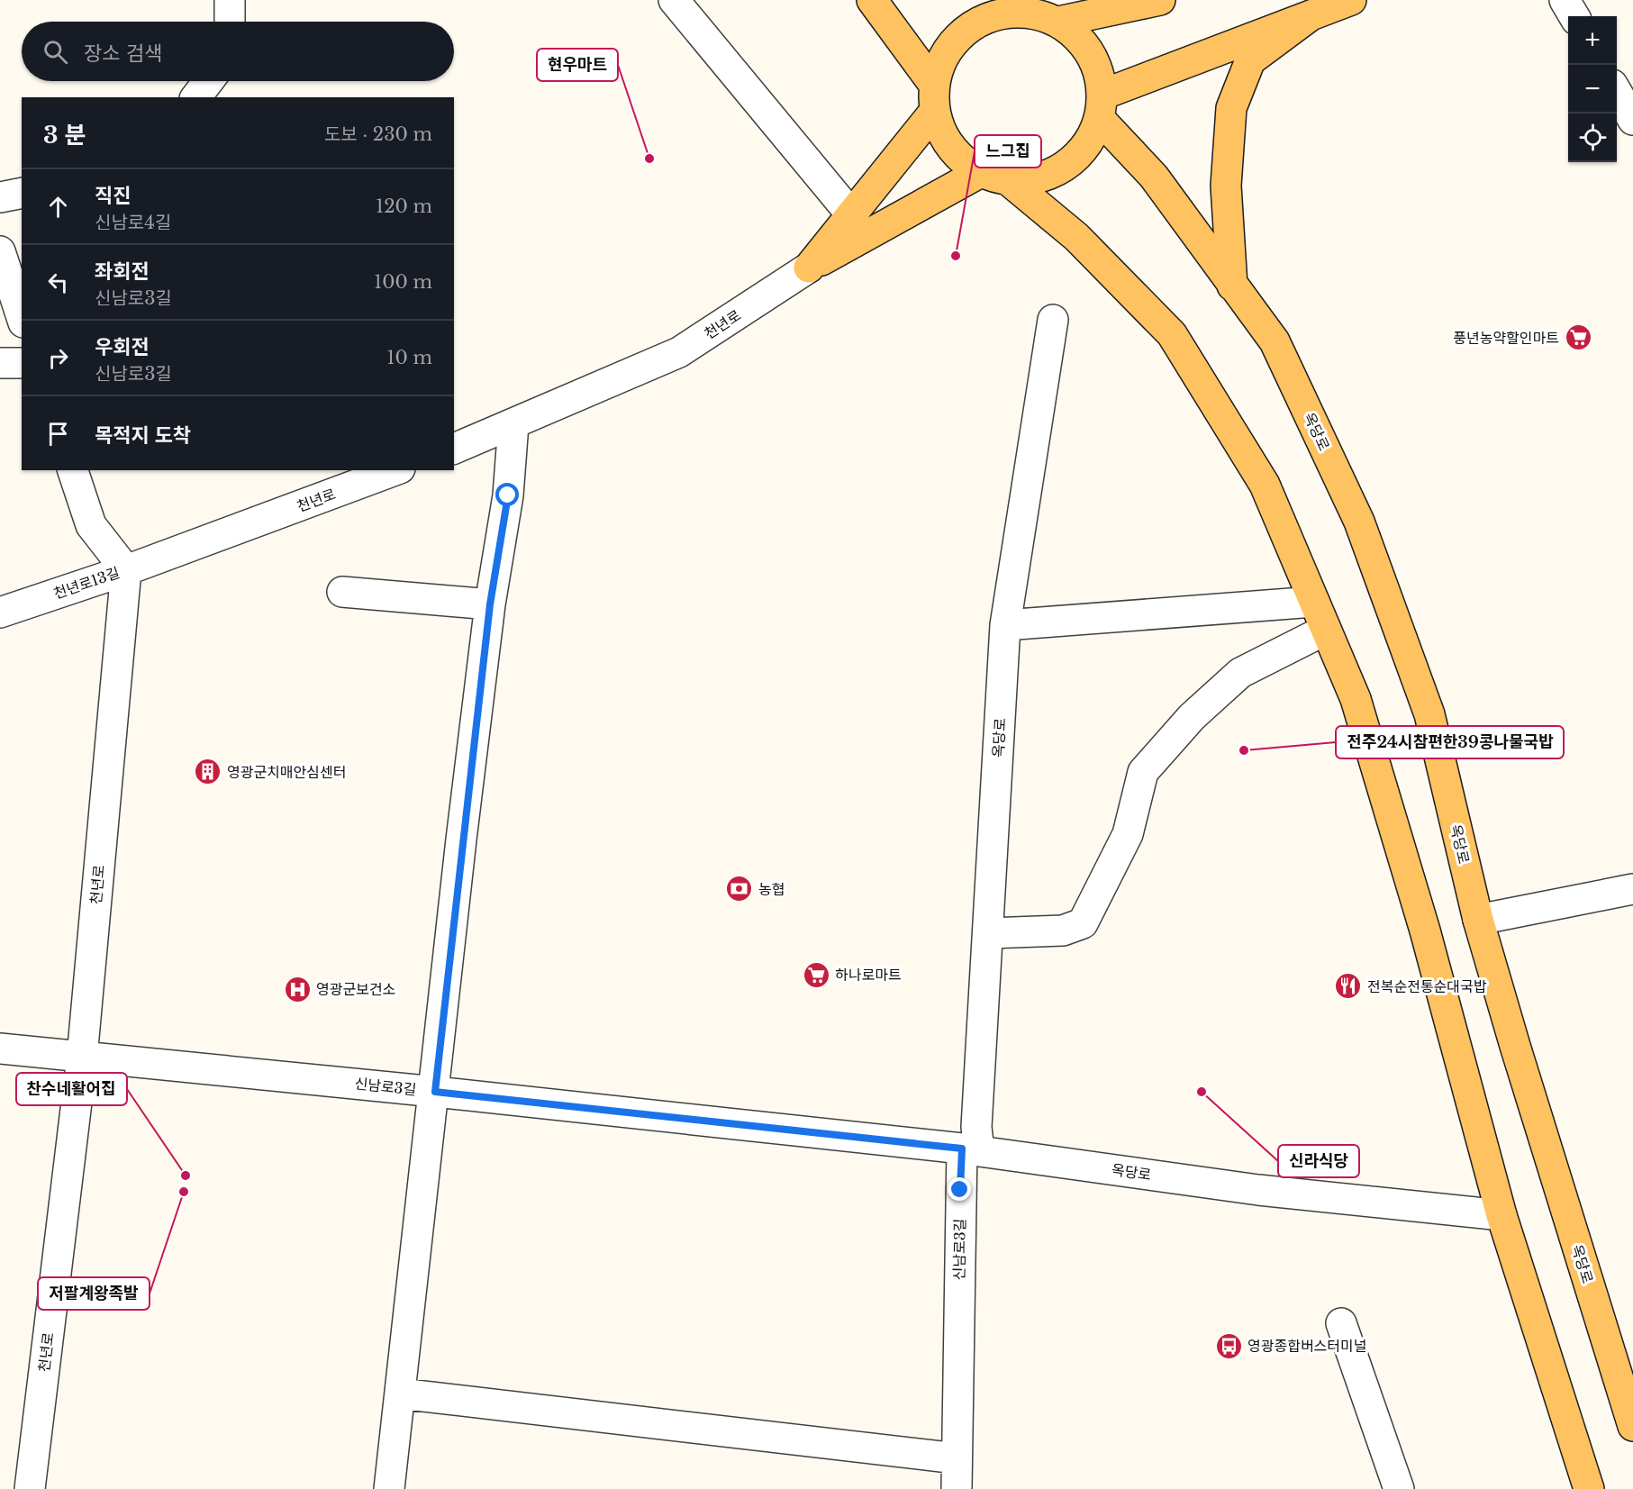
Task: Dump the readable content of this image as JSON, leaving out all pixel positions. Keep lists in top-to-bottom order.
{
  "streets": {
    "main road": ["옥당로"],
    "street": ["천년로", "천년로13길", "신남로3길"]
  },
  "crossings": [
    ["천년로", "천년로13길"],
    ["천년로", "신남로3길"],
    ["옥당로", "신남로3길"]
  ],
  "places": {
    "other": [
      "현우마트",
      "느그집",
      "전주24시참편한39콩나물국밥",
      "신라식당",
      "찬수네활어집",
      "저팔계왕족발"
    ],
    "supermarket": ["풍년농약할인마트", "하나로마트"],
    "building": ["영광군치매안심센터"],
    "bank": ["농협"],
    "restaurant": ["전복순전통순대국밥"],
    "hospital": ["영광군보건소"],
    "bus stop": ["영광종합버스터미널"]
  },
  "page": {
    "map_buttons": ["+", "−"],
    "search": "장소 검색",
    "heading": ["3 분", "도보 · 230 m"],
    "list": [
      ["직진", "신남로4길", "120 m"],
      ["좌회전", "신남로3길", "100 m"],
      ["우회전", "신남로3길", "10 m"],
      "목적지 도착"
    ]
  }
}
